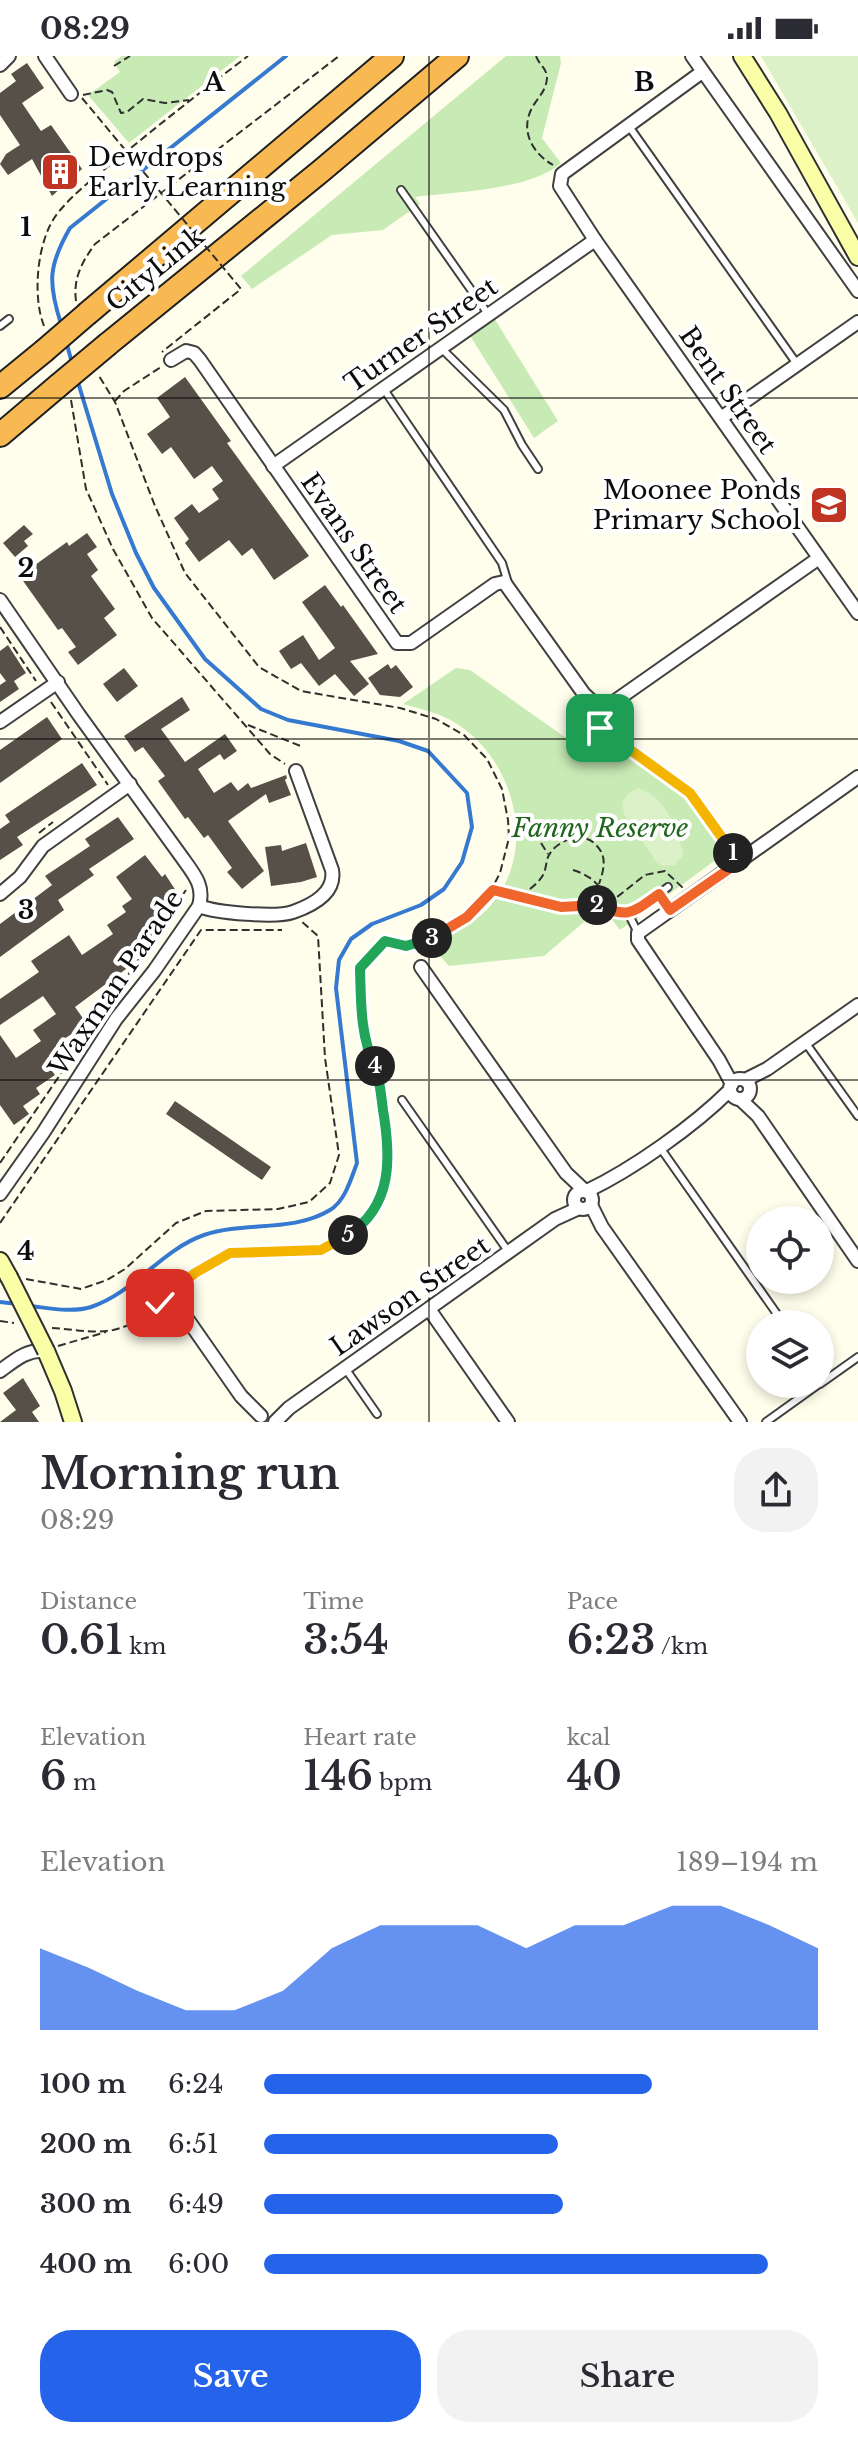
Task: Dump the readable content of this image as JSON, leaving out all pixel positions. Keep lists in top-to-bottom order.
{
  "streets": {
    "highway": ["CityLink"],
    "street": [
      "Turner Street",
      "Bent Street",
      "Evans Street",
      "Waxman Parade",
      "Lawson Street"
    ]
  },
  "crossings": [
    ["Turner Street", "Bent Street"],
    ["Turner Street", "Evans Street"]
  ],
  "parks": ["Fanny Reserve"],
  "places": {
    "building": ["Dewdrops Early Learning"],
    "school or university": ["Moonee Ponds Primary School"]
  },
  "page": {
    "status": "08:29",
    "pins": [
      "1",
      "2",
      "3",
      "4",
      "5"
    ],
    "heading": ["Morning run", "08:29"],
    "stats": [
      ["Distance", "0.61 km"],
      ["Time", "3:54"],
      ["Pace", "6:23 /km"],
      ["Elevation", "6 m"],
      ["Heart rate", "146 bpm"],
      ["kcal", "40"]
    ],
    "chart": ["Elevation", "189–194 m"],
    "list": [
      {
        "name": "100 m",
        "note": "6:24"
      },
      {
        "name": "200 m",
        "note": "6:51"
      },
      {
        "name": "300 m",
        "note": "6:49"
      },
      {
        "name": "400 m",
        "note": "6:00"
      }
    ],
    "buttons": ["Save", "Share"]
  },
  "grid": {
    "columns": ["A", "B"],
    "rows": [
      "1",
      "2",
      "3",
      "4"
    ]
  }
}
